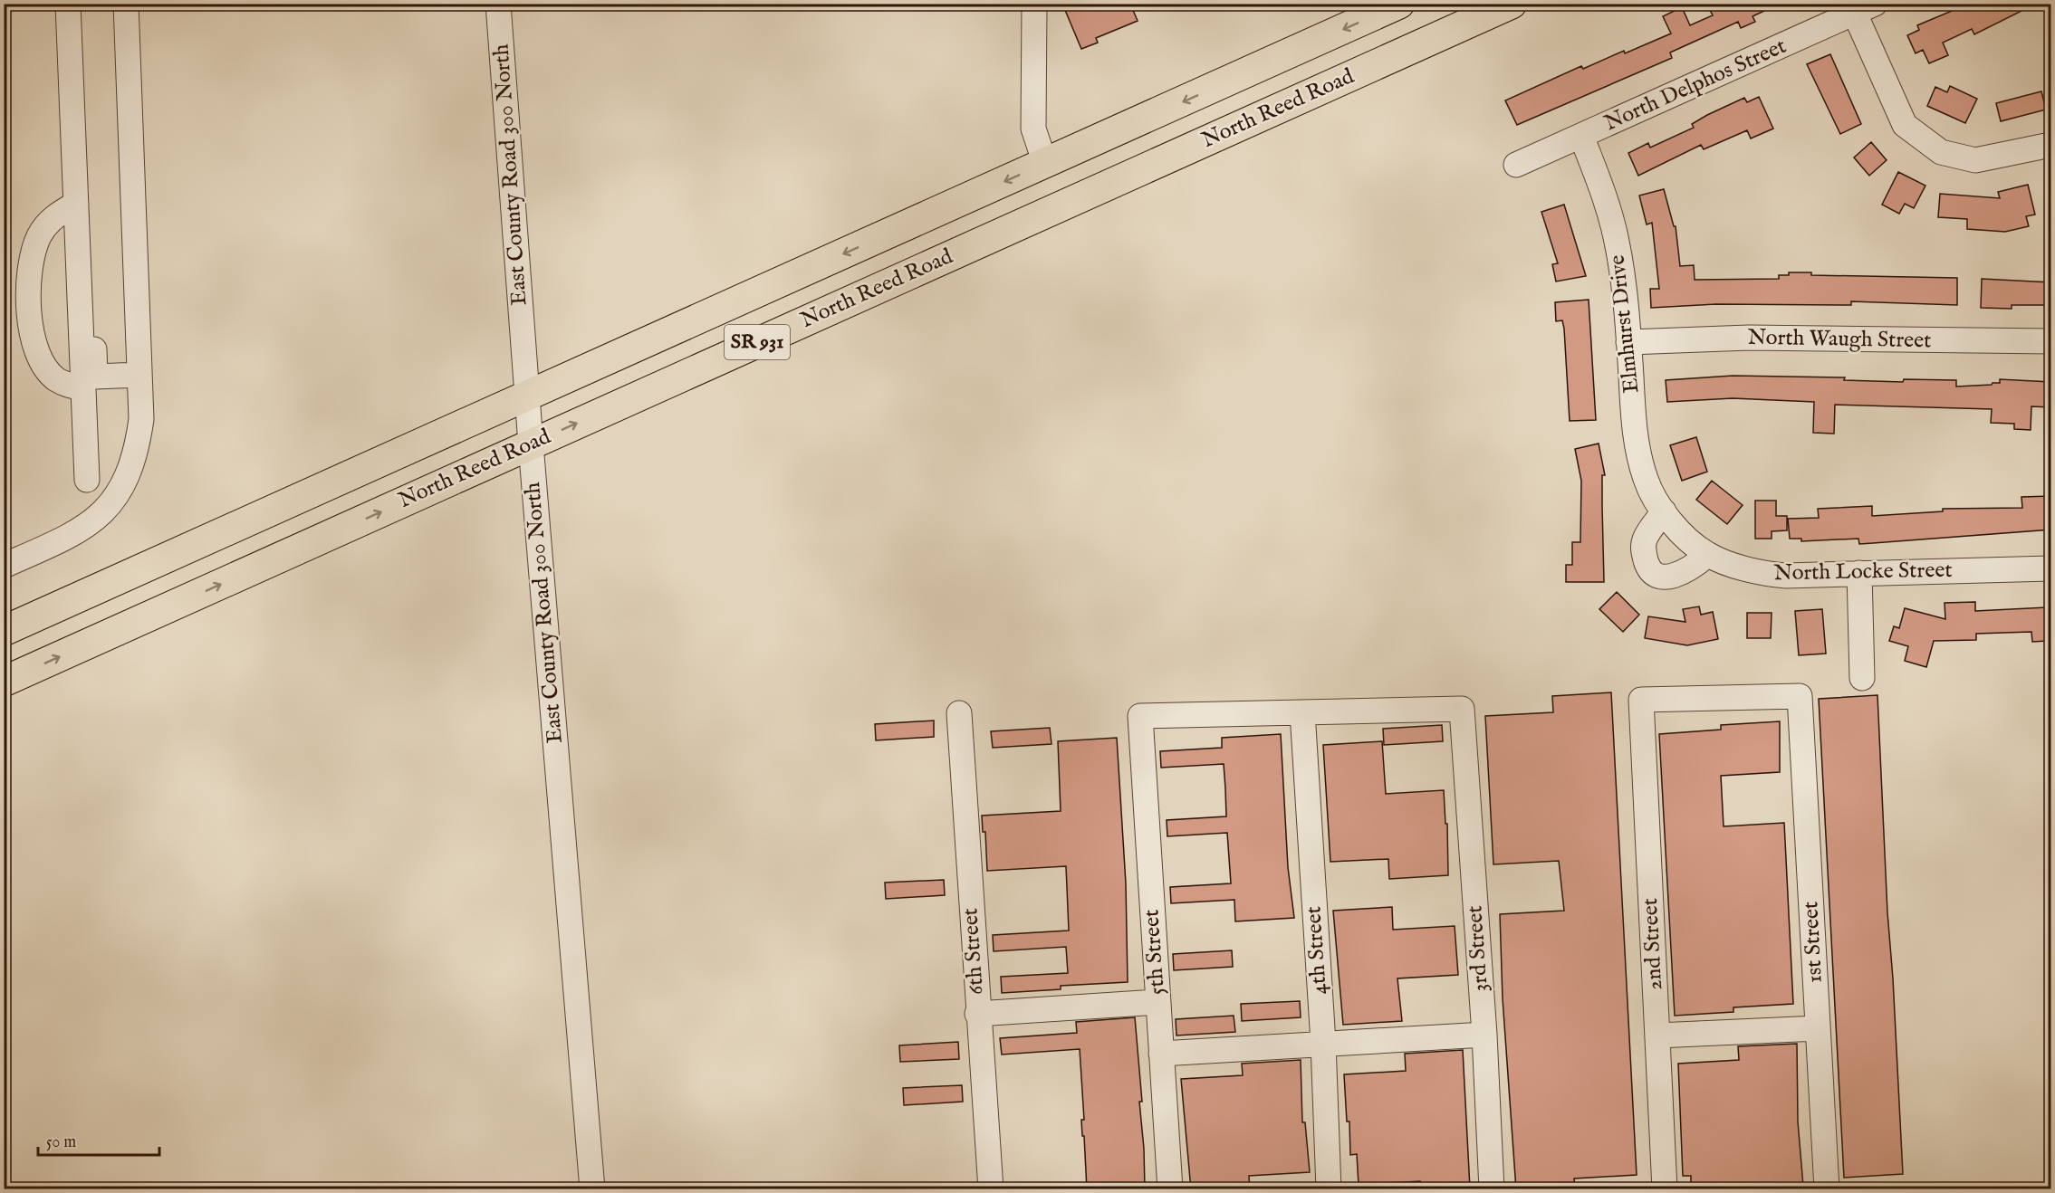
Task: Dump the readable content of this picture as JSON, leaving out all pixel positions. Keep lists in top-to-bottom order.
{
  "streets": {
    "main road": ["North Reed Road", "SR 931"],
    "street": [
      "North Delphos Street",
      "East County Road 300 North",
      "Elmhurst Drive",
      "North Waugh Street",
      "North Locke Street",
      "1st Street",
      "2nd Street",
      "3rd Street",
      "4th Street",
      "6th Street",
      "5th Street"
    ]
  },
  "crossings": [
    ["North Delphos Street", "Elmhurst Drive"],
    ["North Reed Road", "East County Road 300 North"],
    ["Elmhurst Drive", "North Waugh Street"],
    ["Elmhurst Drive", "North Locke Street"],
    ["1st Street", "2nd Street"],
    ["3rd Street", "4th Street"],
    ["3rd Street", "5th Street"],
    ["4th Street", "5th Street"]
  ],
  "scale_bar": "50 m"
}
